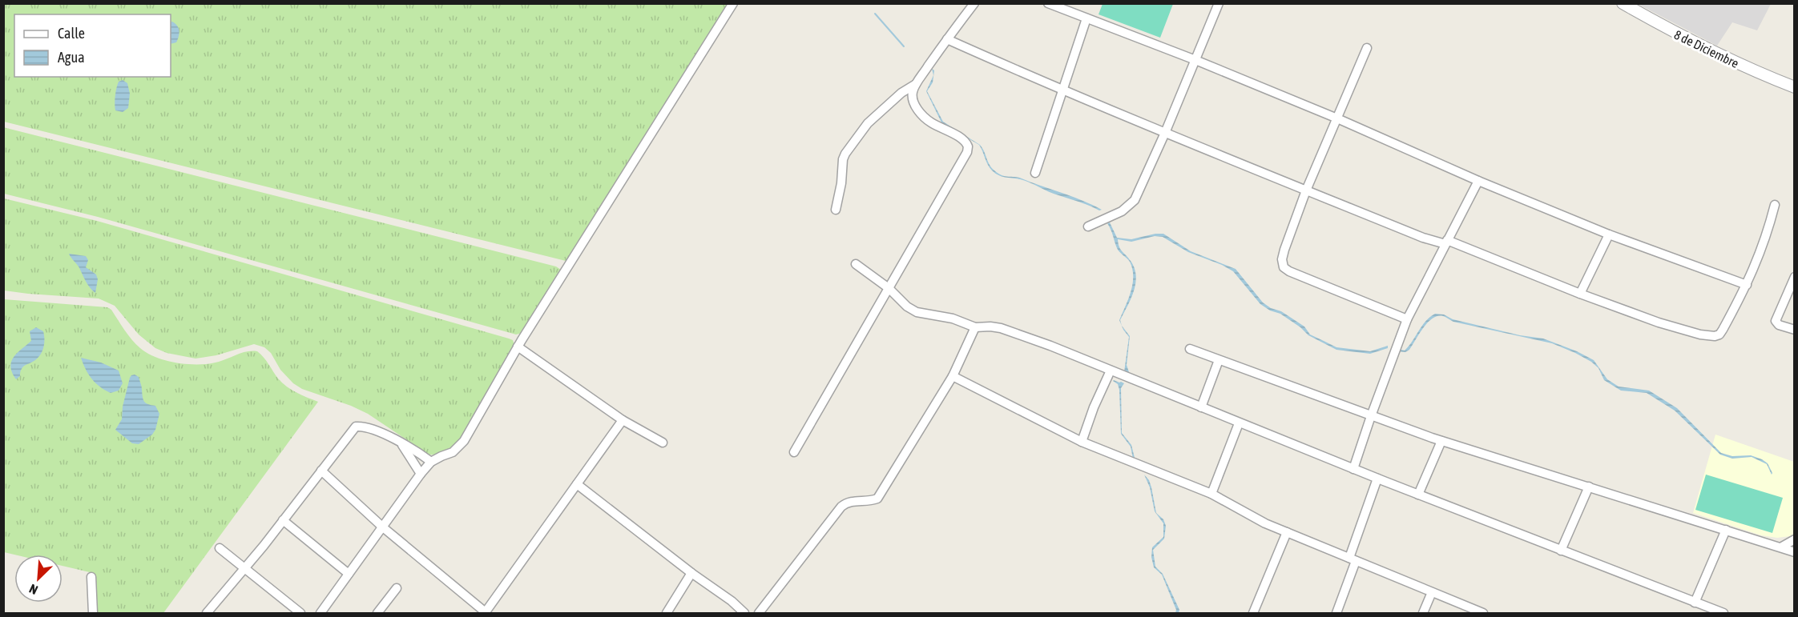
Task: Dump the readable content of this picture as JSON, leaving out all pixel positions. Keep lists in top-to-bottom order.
{
  "streets": {
    "street": ["8 de Diciembre"]
  },
  "legend": ["Calle", "Agua"],
  "north": "bottom left"
}
